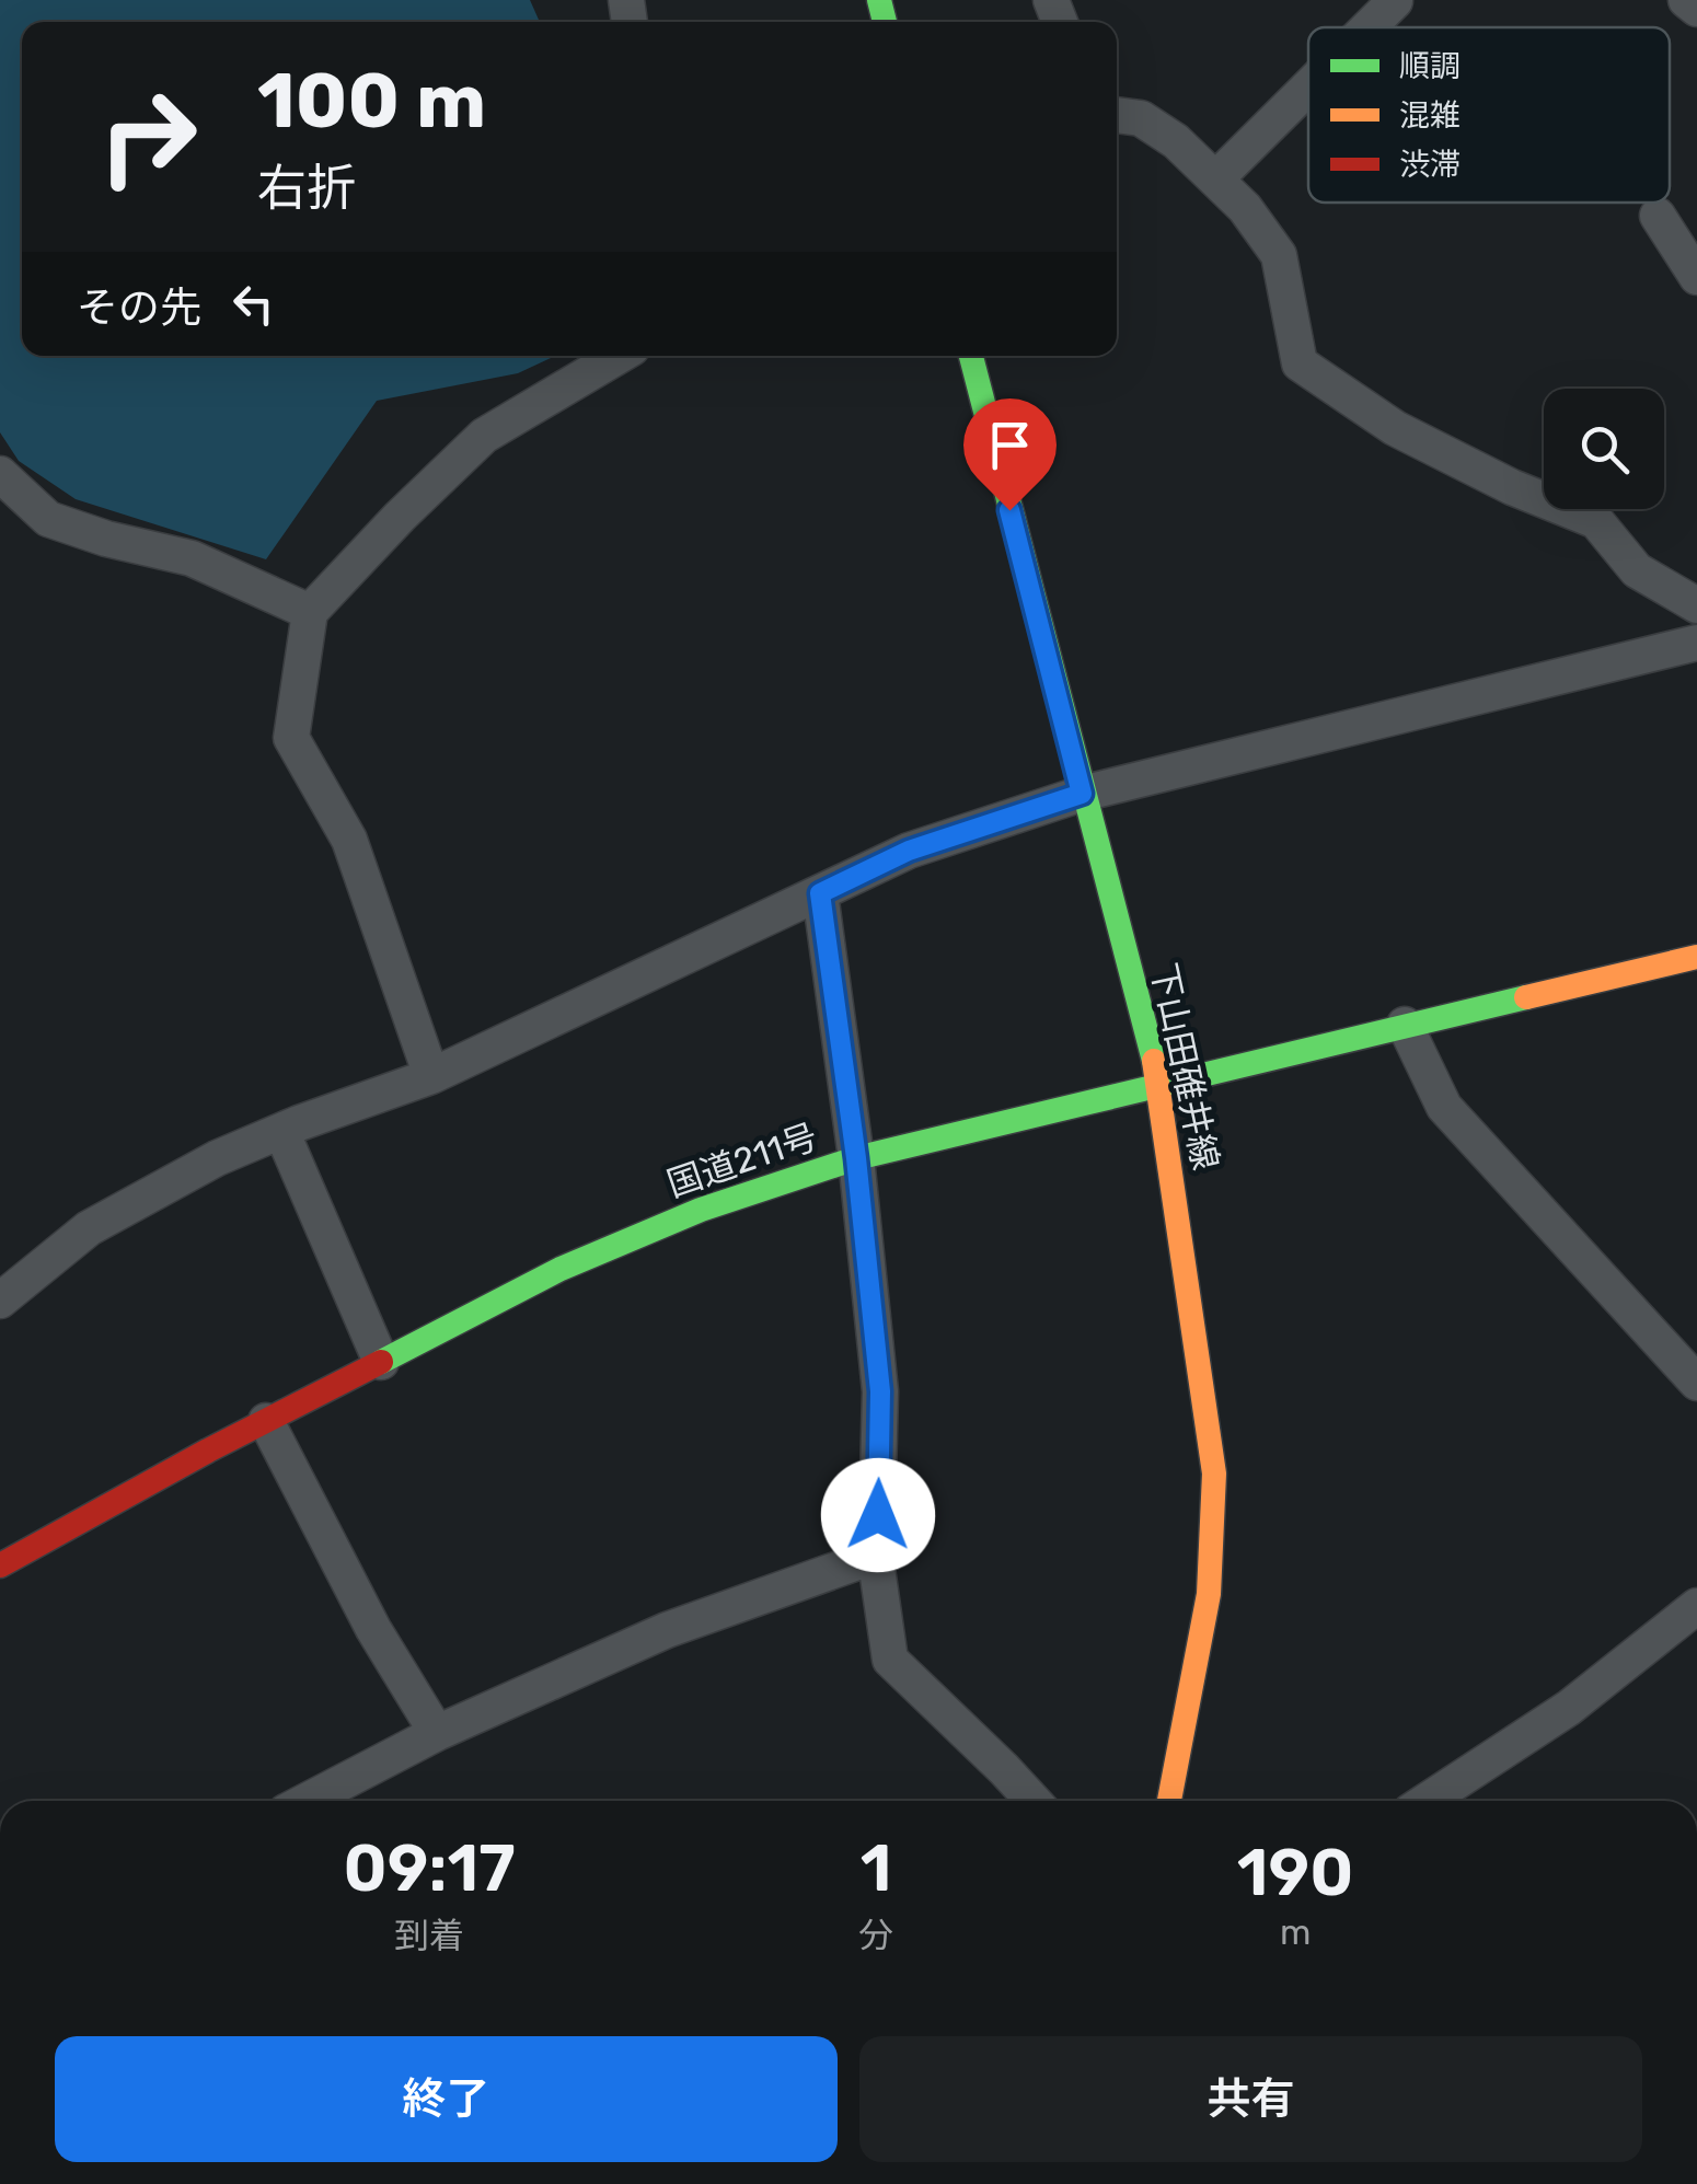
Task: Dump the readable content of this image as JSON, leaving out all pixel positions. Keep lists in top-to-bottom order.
{
  "streets": {
    "main road": ["下山田碓井線", "国道211号"]
  },
  "crossings": [
    ["下山田碓井線", "国道211号"]
  ],
  "legend": ["順調", "混雑", "渋滞"],
  "page": {
    "turn": ["100 m", "右折"],
    "then": "その先",
    "eta": [
      "09:17",
      "到着",
      "1",
      "分",
      "190",
      "m"
    ],
    "buttons": ["終了", "共有"]
  }
}
